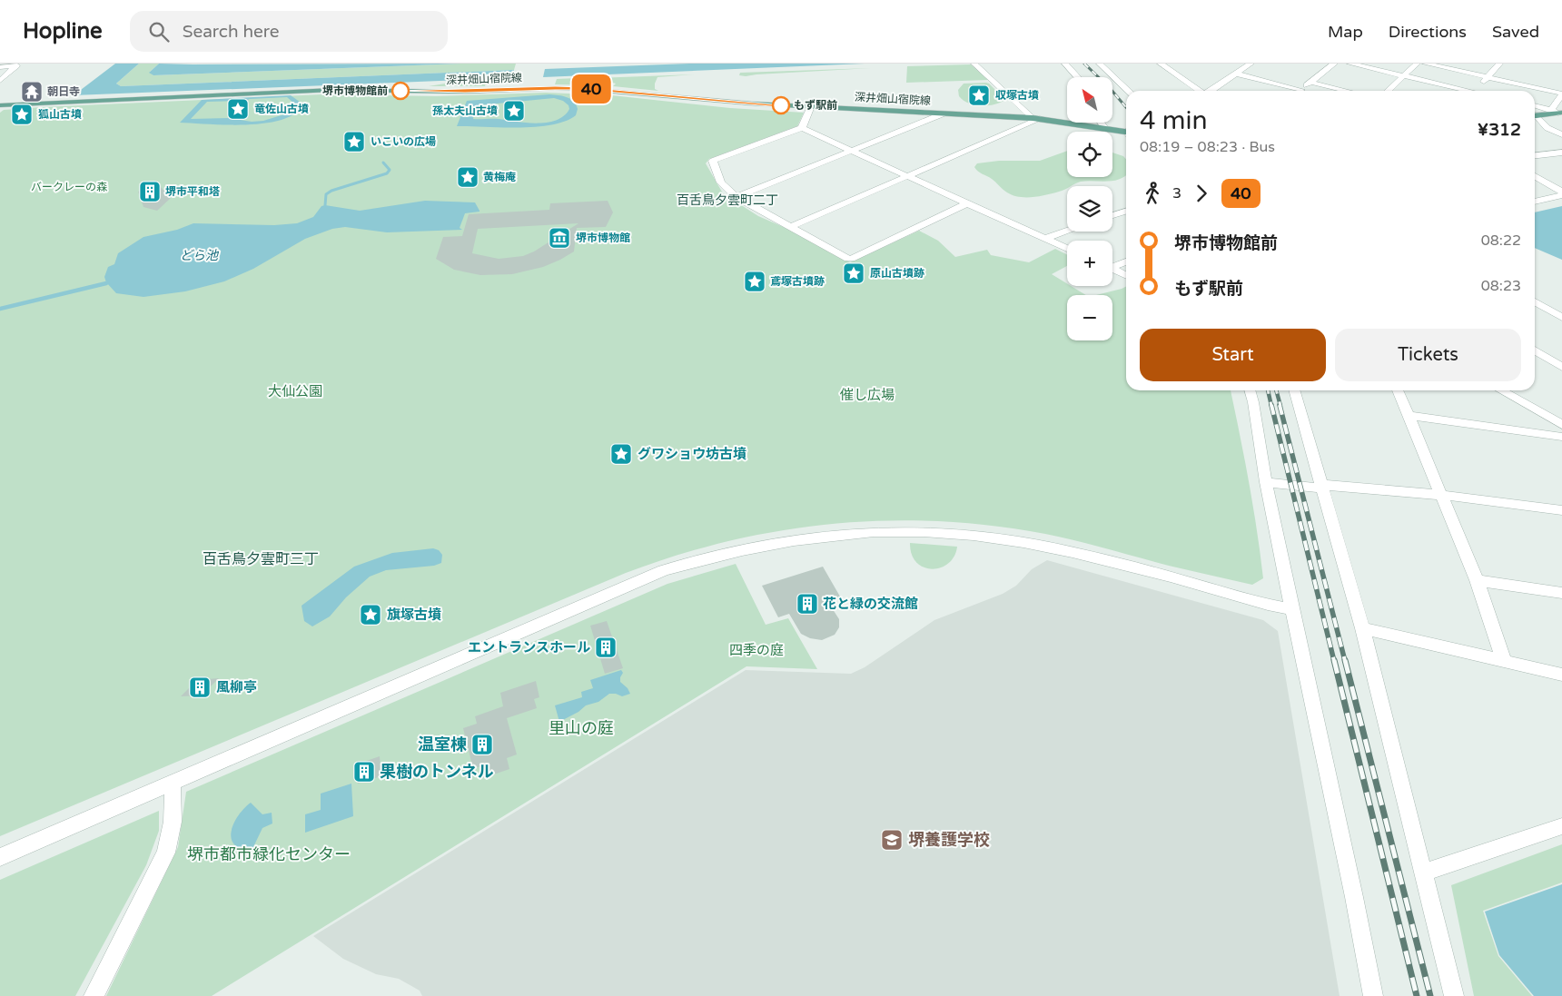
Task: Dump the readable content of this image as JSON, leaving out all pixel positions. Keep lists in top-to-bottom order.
{
  "streets": {
    "main road": ["深井畑山宿院線"]
  },
  "districts": ["百舌鳥夕雲町二丁", "百舌鳥夕雲町三丁"],
  "water": ["どら池"],
  "parks": [
    "バークレーの森",
    "大仙公園",
    "催し広場",
    "四季の庭",
    "里山の庭",
    "堺市都市緑化センター"
  ],
  "places": {
    "other": ["堺市博物館前", "もず駅前"],
    "temple": ["朝日寺"],
    "place": [
      "収塚古墳",
      "竜佐山古墳",
      "孫太夫山古墳",
      "狐山古墳",
      "いこいの広場",
      "黄梅庵",
      "原山古墳跡",
      "鳶塚古墳跡",
      "グワショウ坊古墳",
      "旗塚古墳"
    ],
    "building": [
      "堺市平和塔",
      "花と緑の交流館",
      "エントランスホール",
      "風柳亭",
      "温室棟",
      "果樹のトンネル"
    ],
    "museum": ["堺市博物館"],
    "school or university": ["堺養護学校"]
  },
  "lines": ["bus line 40"],
  "north": "top left",
  "page": {
    "header": "Hopline",
    "search": "Search here",
    "nav": ["Map", "Directions", "Saved"],
    "on_map": "40",
    "map_buttons": ["+", "−"],
    "heading": ["4 min", "08:19 – 08:23 · Bus", "¥312"],
    "legs": ["3", "40"],
    "list": [
      {
        "name": "堺市博物館前",
        "value": "08:22"
      },
      {
        "name": "もず駅前",
        "value": "08:23"
      }
    ],
    "buttons": ["Start", "Tickets"]
  }
}
